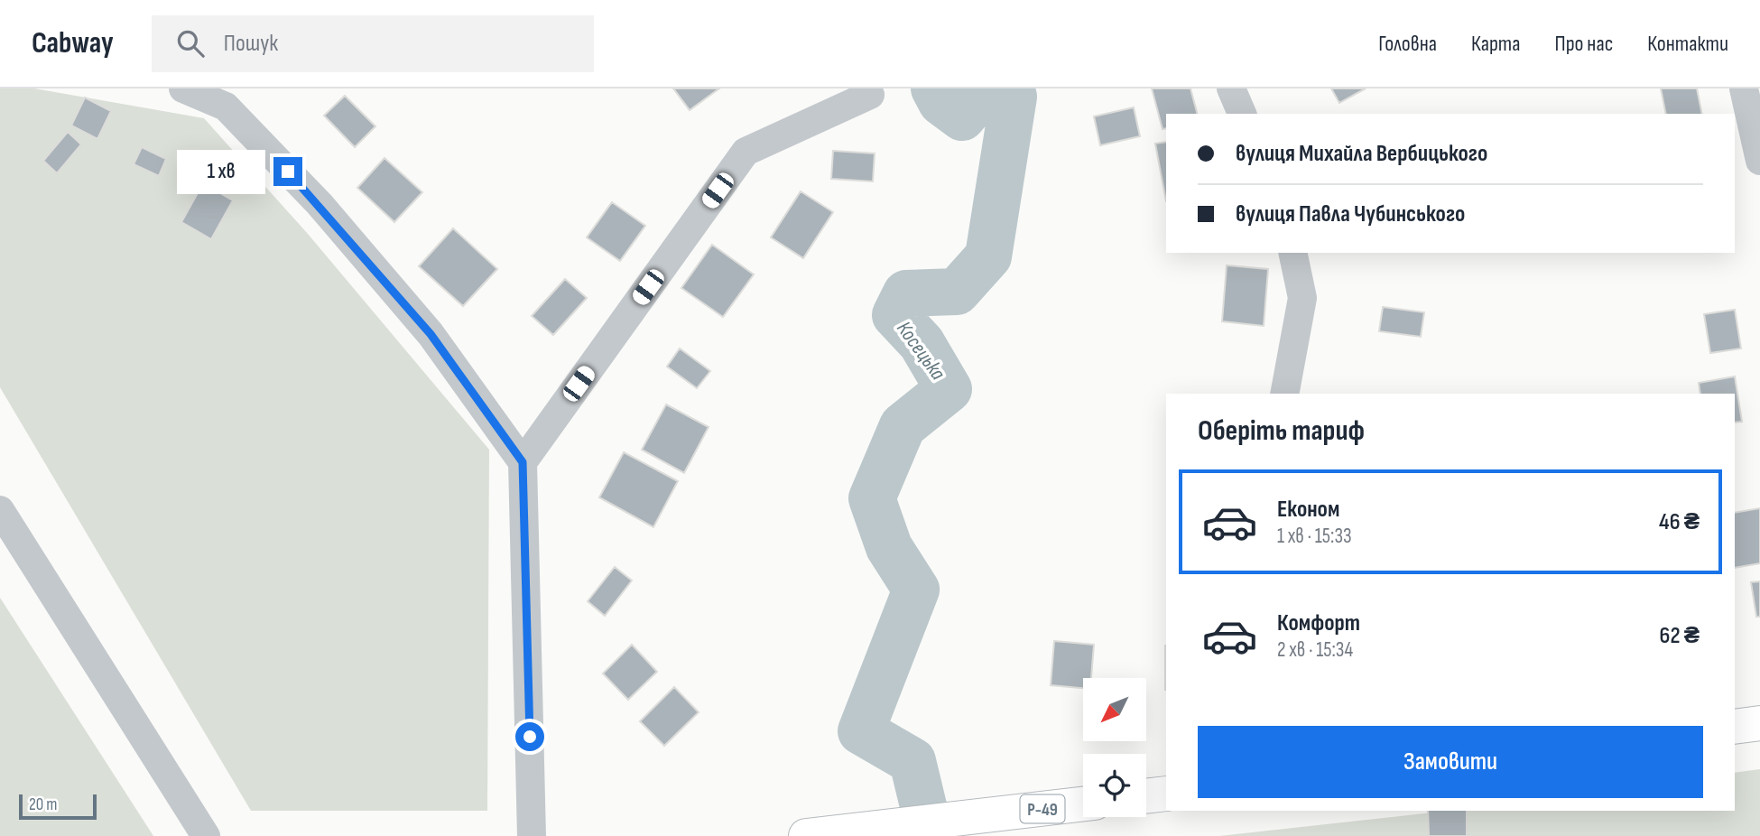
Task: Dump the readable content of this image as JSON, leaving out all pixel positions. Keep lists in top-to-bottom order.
{
  "streets": {
    "main road": ["Р-49"]
  },
  "water": ["Косецька"],
  "scale_bar": "20 m",
  "north": "bottom left",
  "page": {
    "header": "Cabway",
    "search": "Пошук",
    "nav": [
      "Головна",
      "Карта",
      "Про нас",
      "Контакти"
    ],
    "banner": ["вулиця Михайла Вербицького", "вулиця Павла Чубинського"],
    "bubble": "1 хв",
    "heading": "Оберіть тариф",
    "list": [
      {
        "name": "Економ",
        "note": "1 хв · 15:33",
        "value": "46 ₴"
      },
      {
        "name": "Комфорт",
        "note": "2 хв · 15:34",
        "value": "62 ₴"
      }
    ],
    "buttons": "Замовити",
    "scale": "20 m"
  }
}
